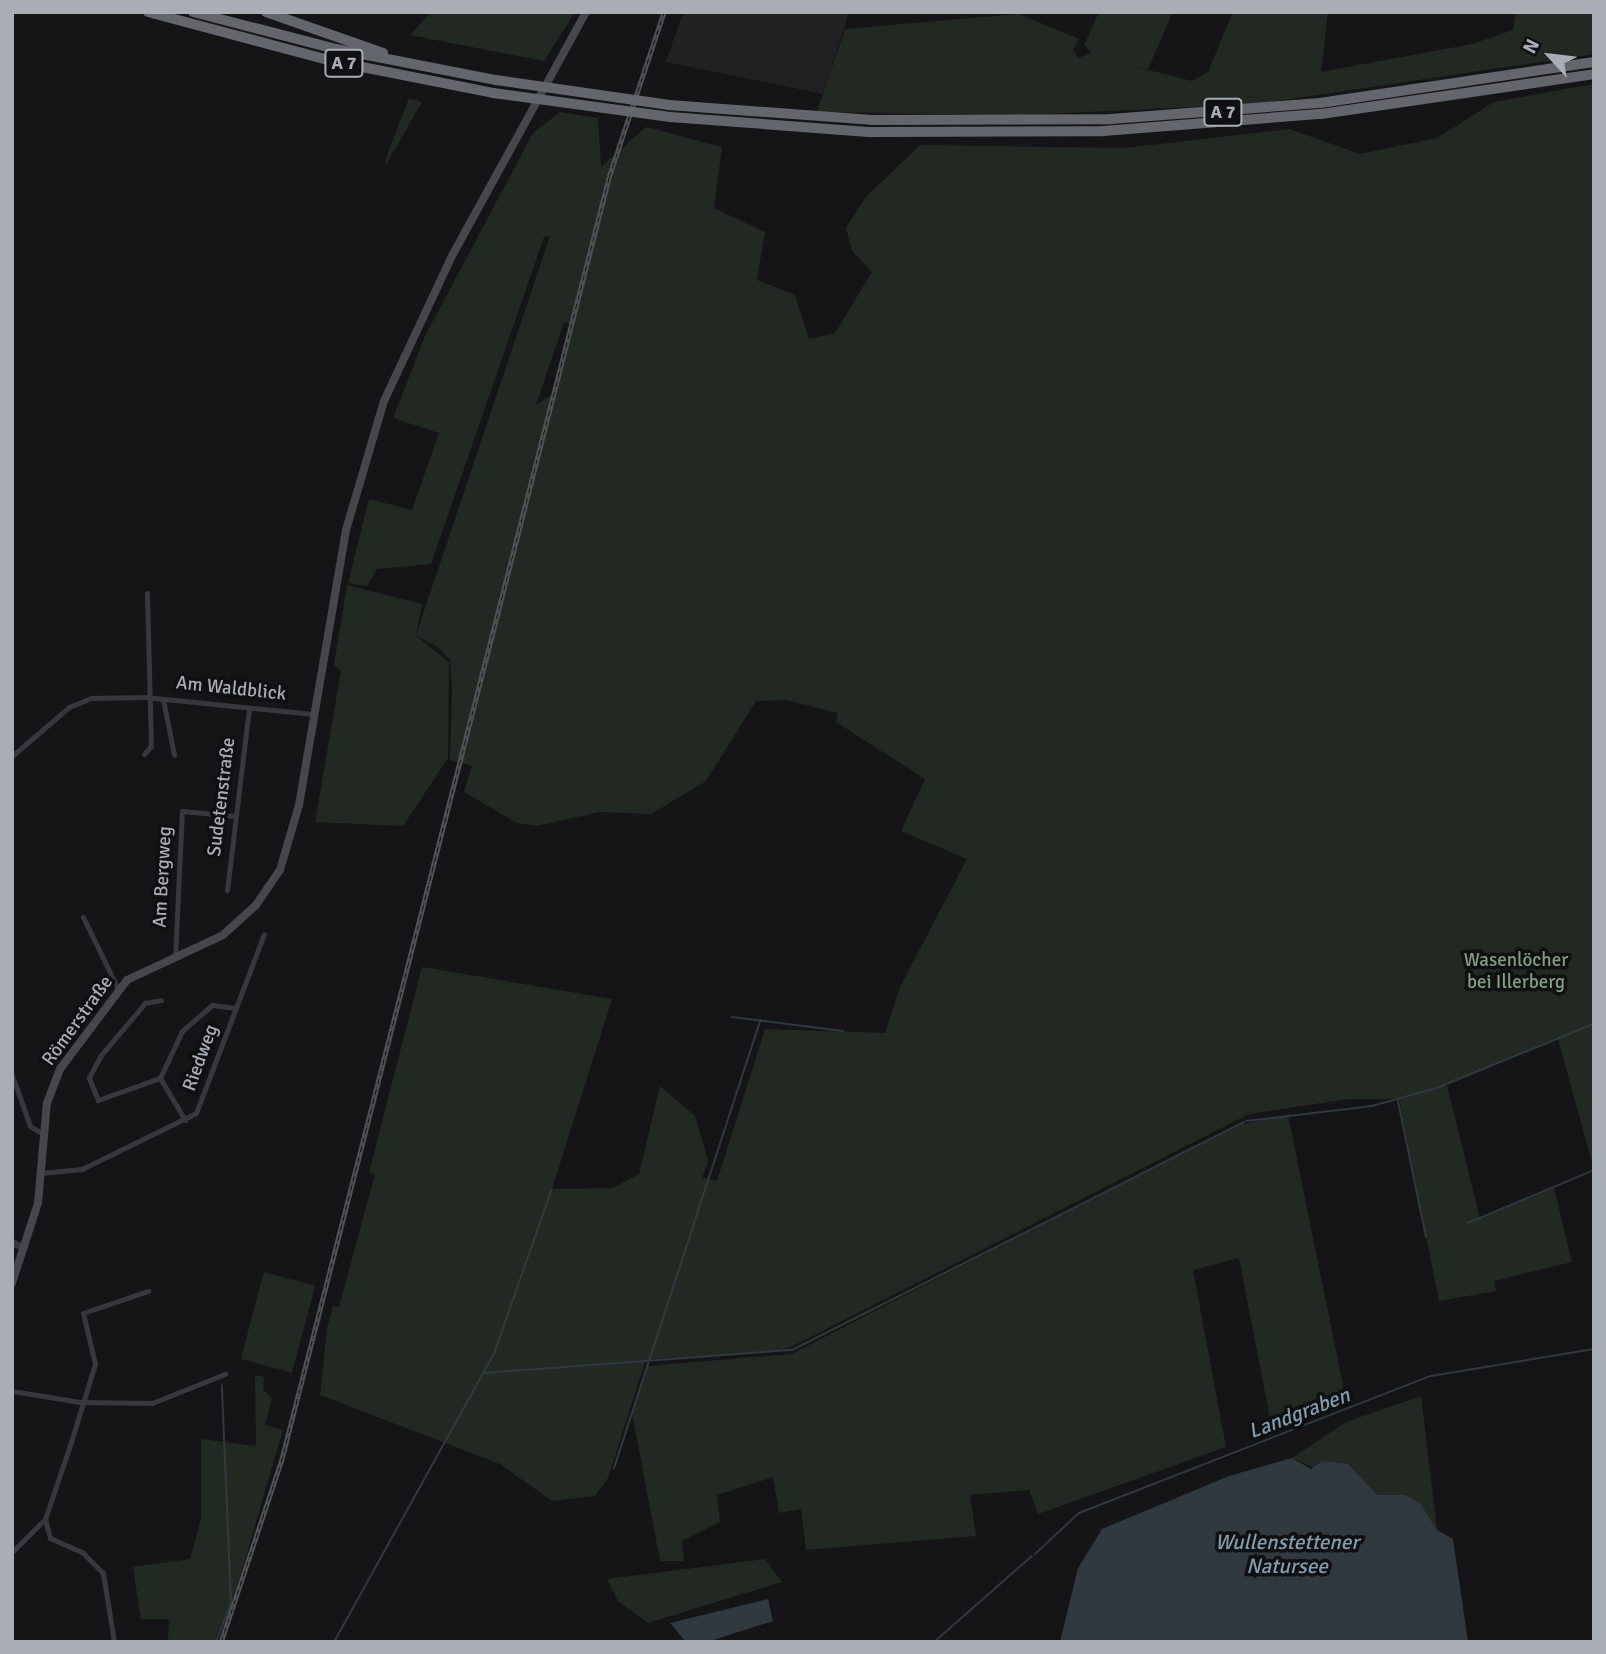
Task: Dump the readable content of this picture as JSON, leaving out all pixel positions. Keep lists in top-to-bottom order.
{
  "streets": {
    "highway": ["A 7"],
    "main road": ["Römerstraße"],
    "street": [
      "Am Waldblick",
      "Sudetenstraße",
      "Am Bergweg",
      "Riedweg"
    ]
  },
  "crossings": [
    ["Am Waldblick", "Sudetenstraße"],
    ["Am Waldblick", "Römerstraße"],
    ["Sudetenstraße", "Am Bergweg"],
    ["Am Bergweg", "Römerstraße"],
    ["Römerstraße", "Riedweg"]
  ],
  "water": ["Landgraben", "Wullenstettener Natursee"],
  "parks": ["Wasenlöcher bei Illerberg"],
  "north": "top left"
}
